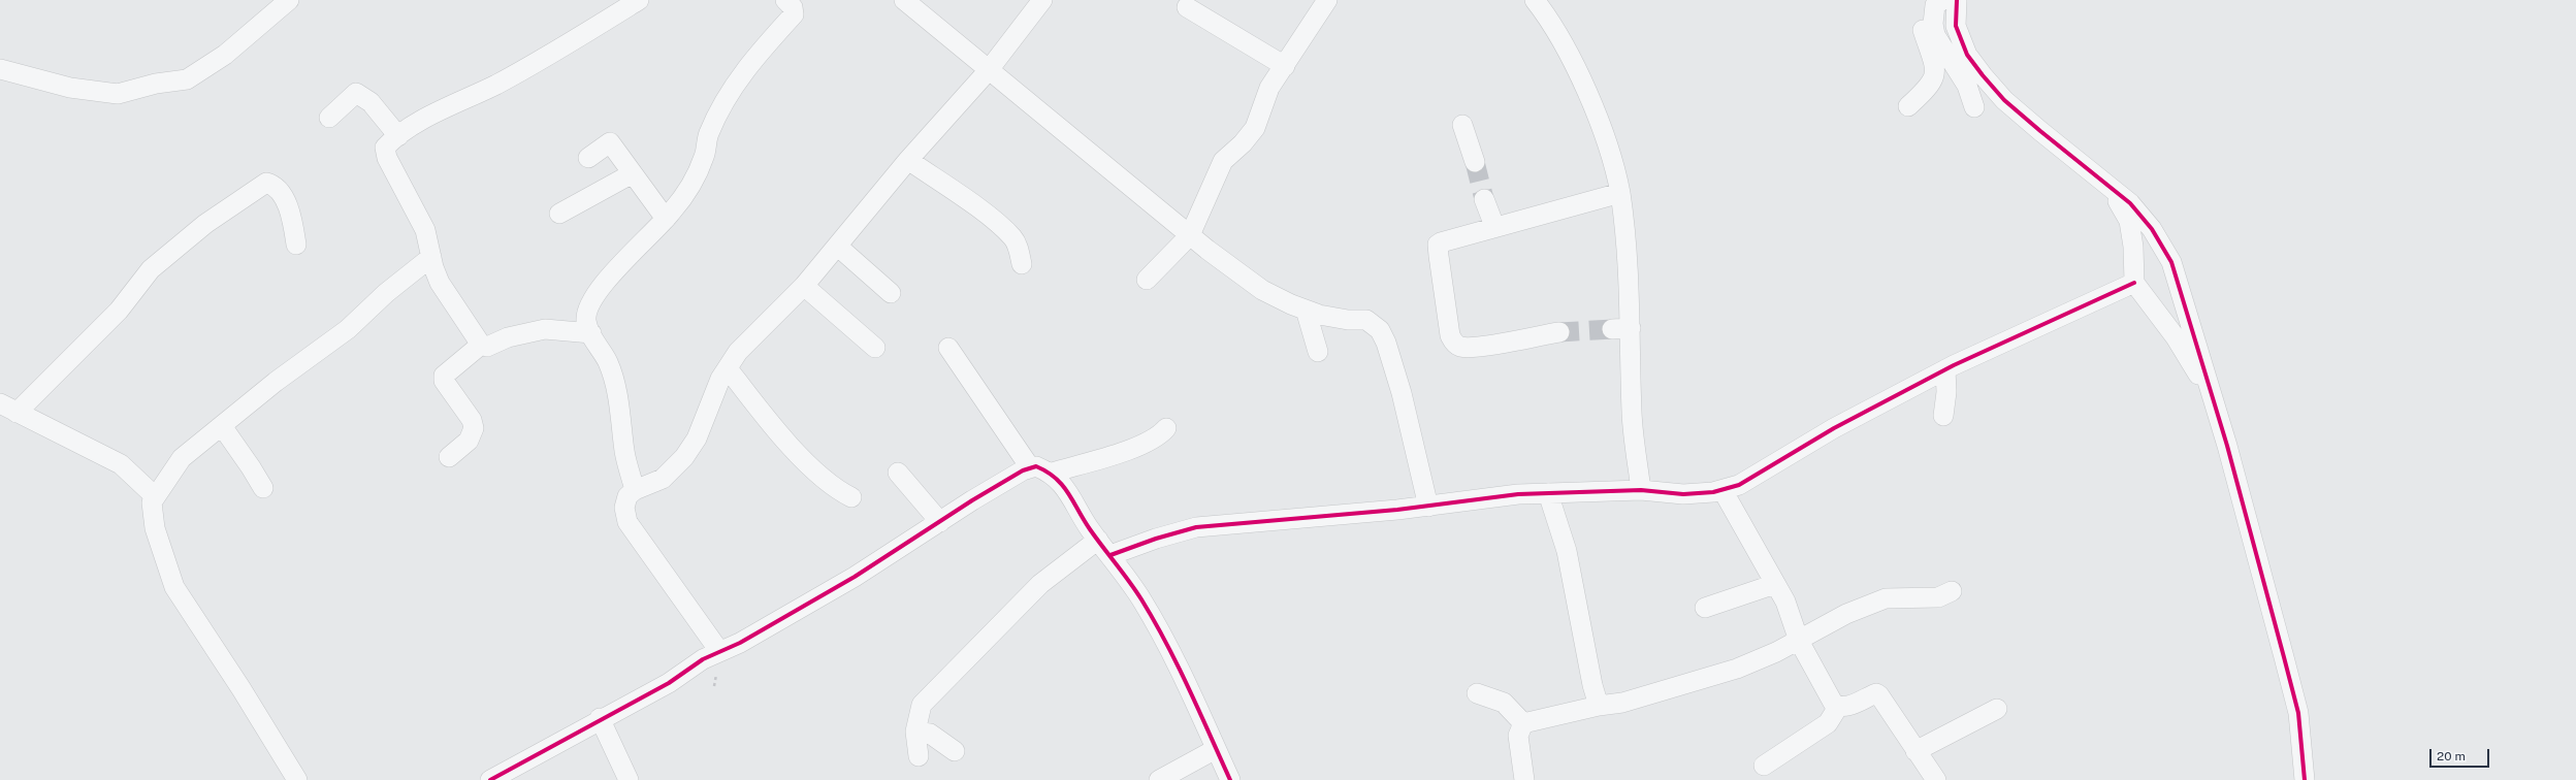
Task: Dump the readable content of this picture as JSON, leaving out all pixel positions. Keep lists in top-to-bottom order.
{
  "scale_bar": "20 m"
}
